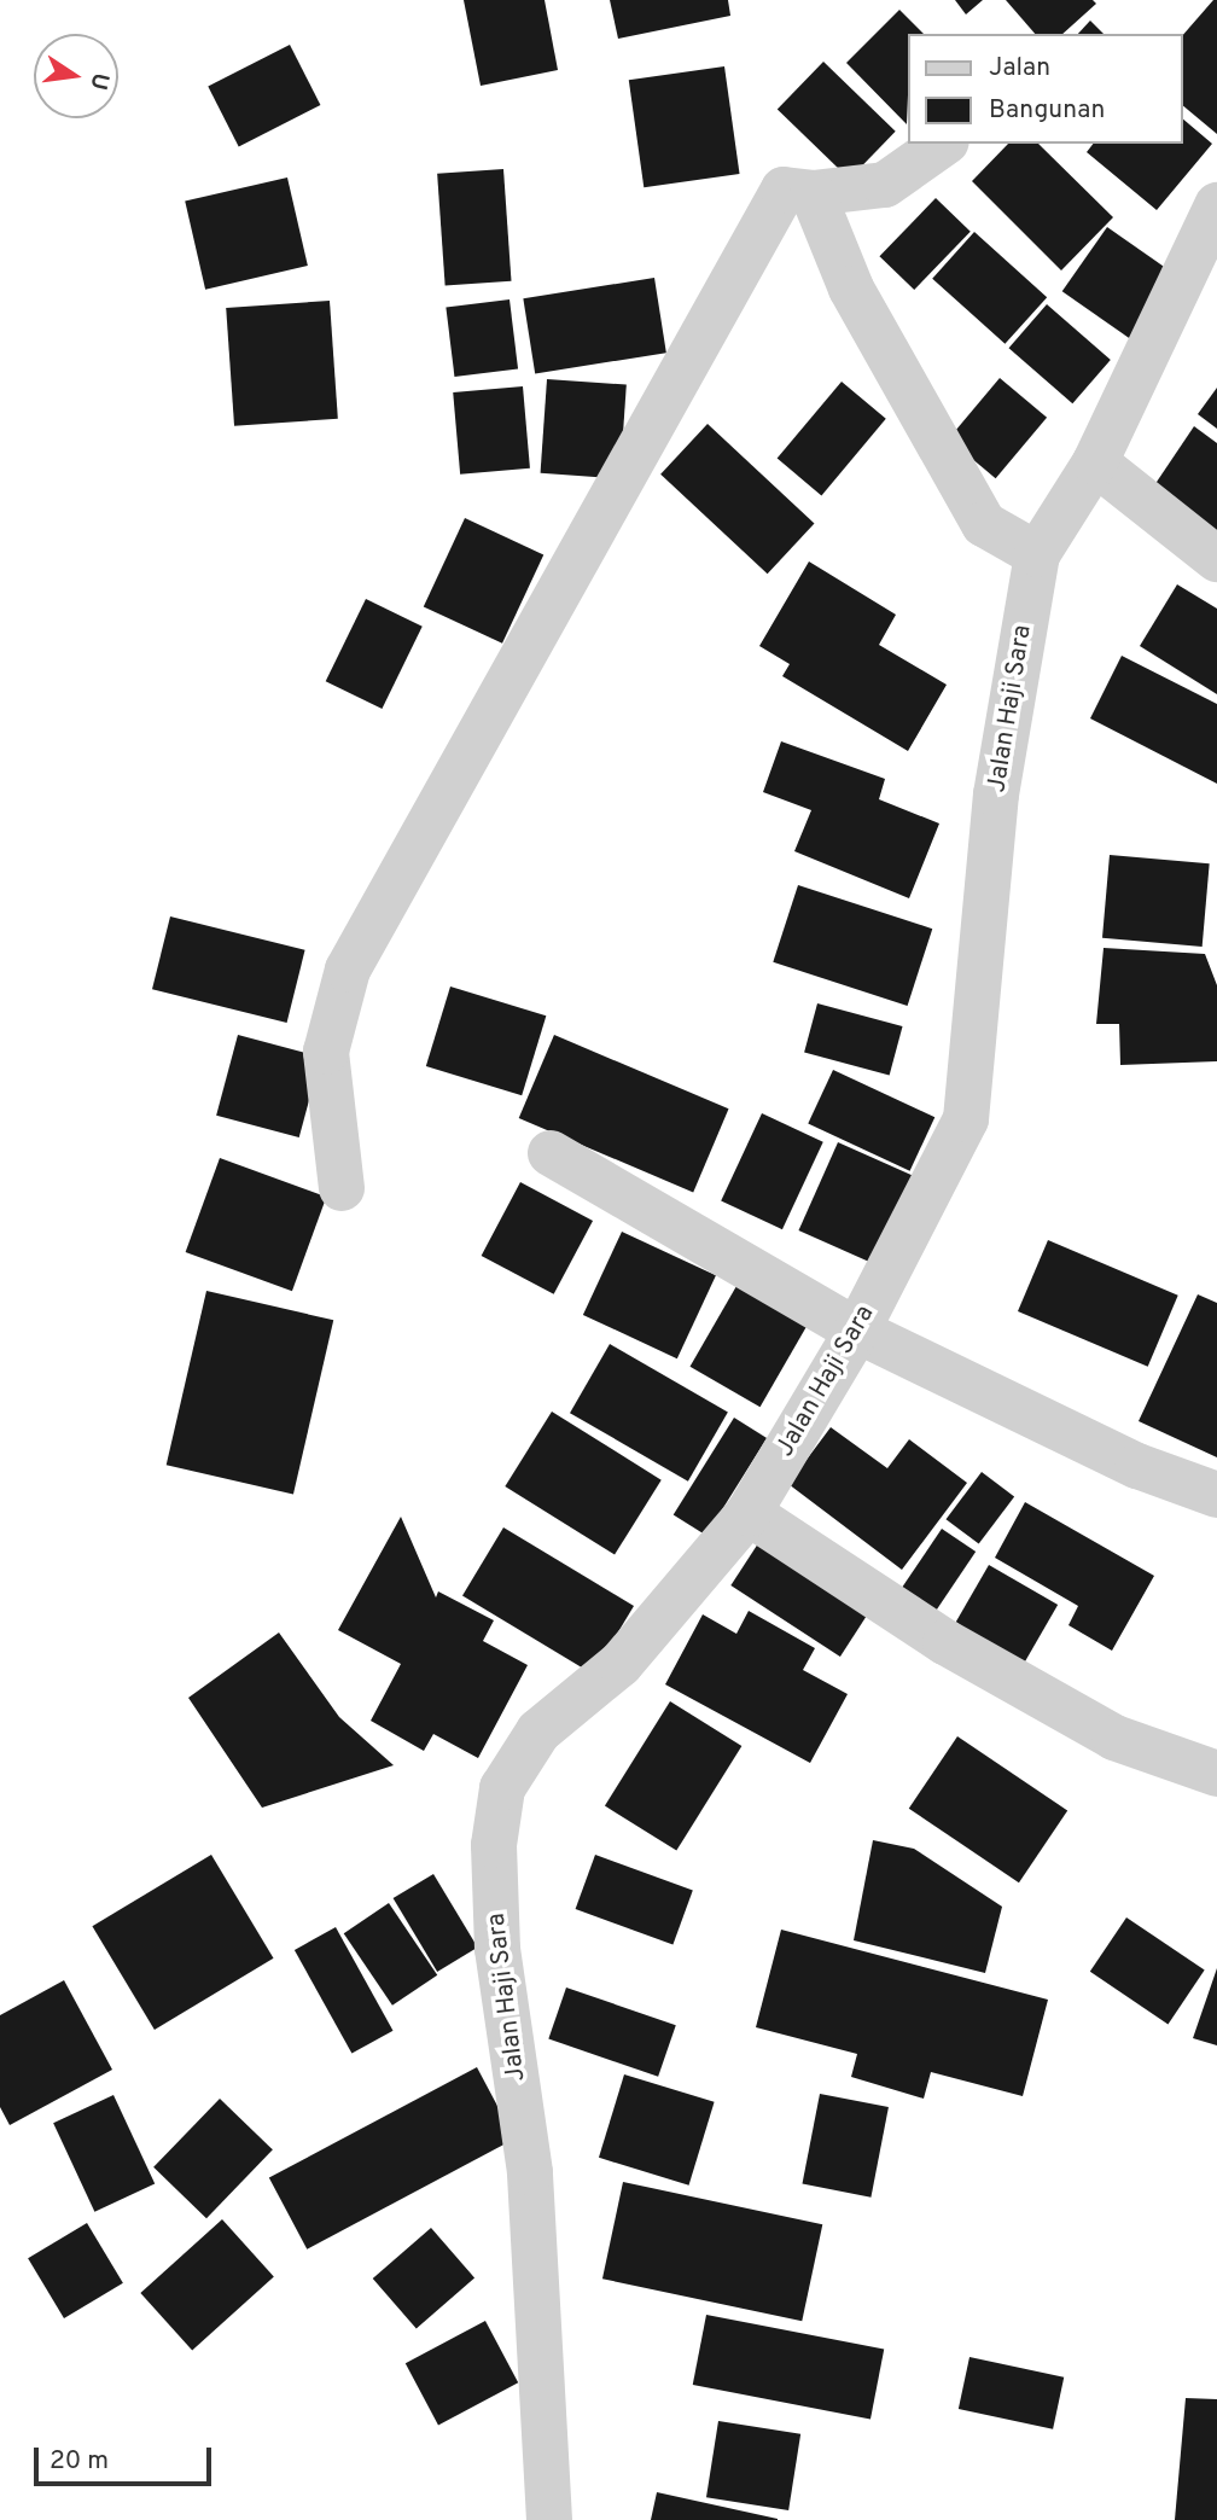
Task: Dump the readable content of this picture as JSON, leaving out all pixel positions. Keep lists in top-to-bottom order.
{
  "streets": {
    "street": ["Jalan Haji Sara"]
  },
  "legend": ["Jalan", "Bangunan"],
  "scale_bar": "20 m",
  "north": "right"
}
